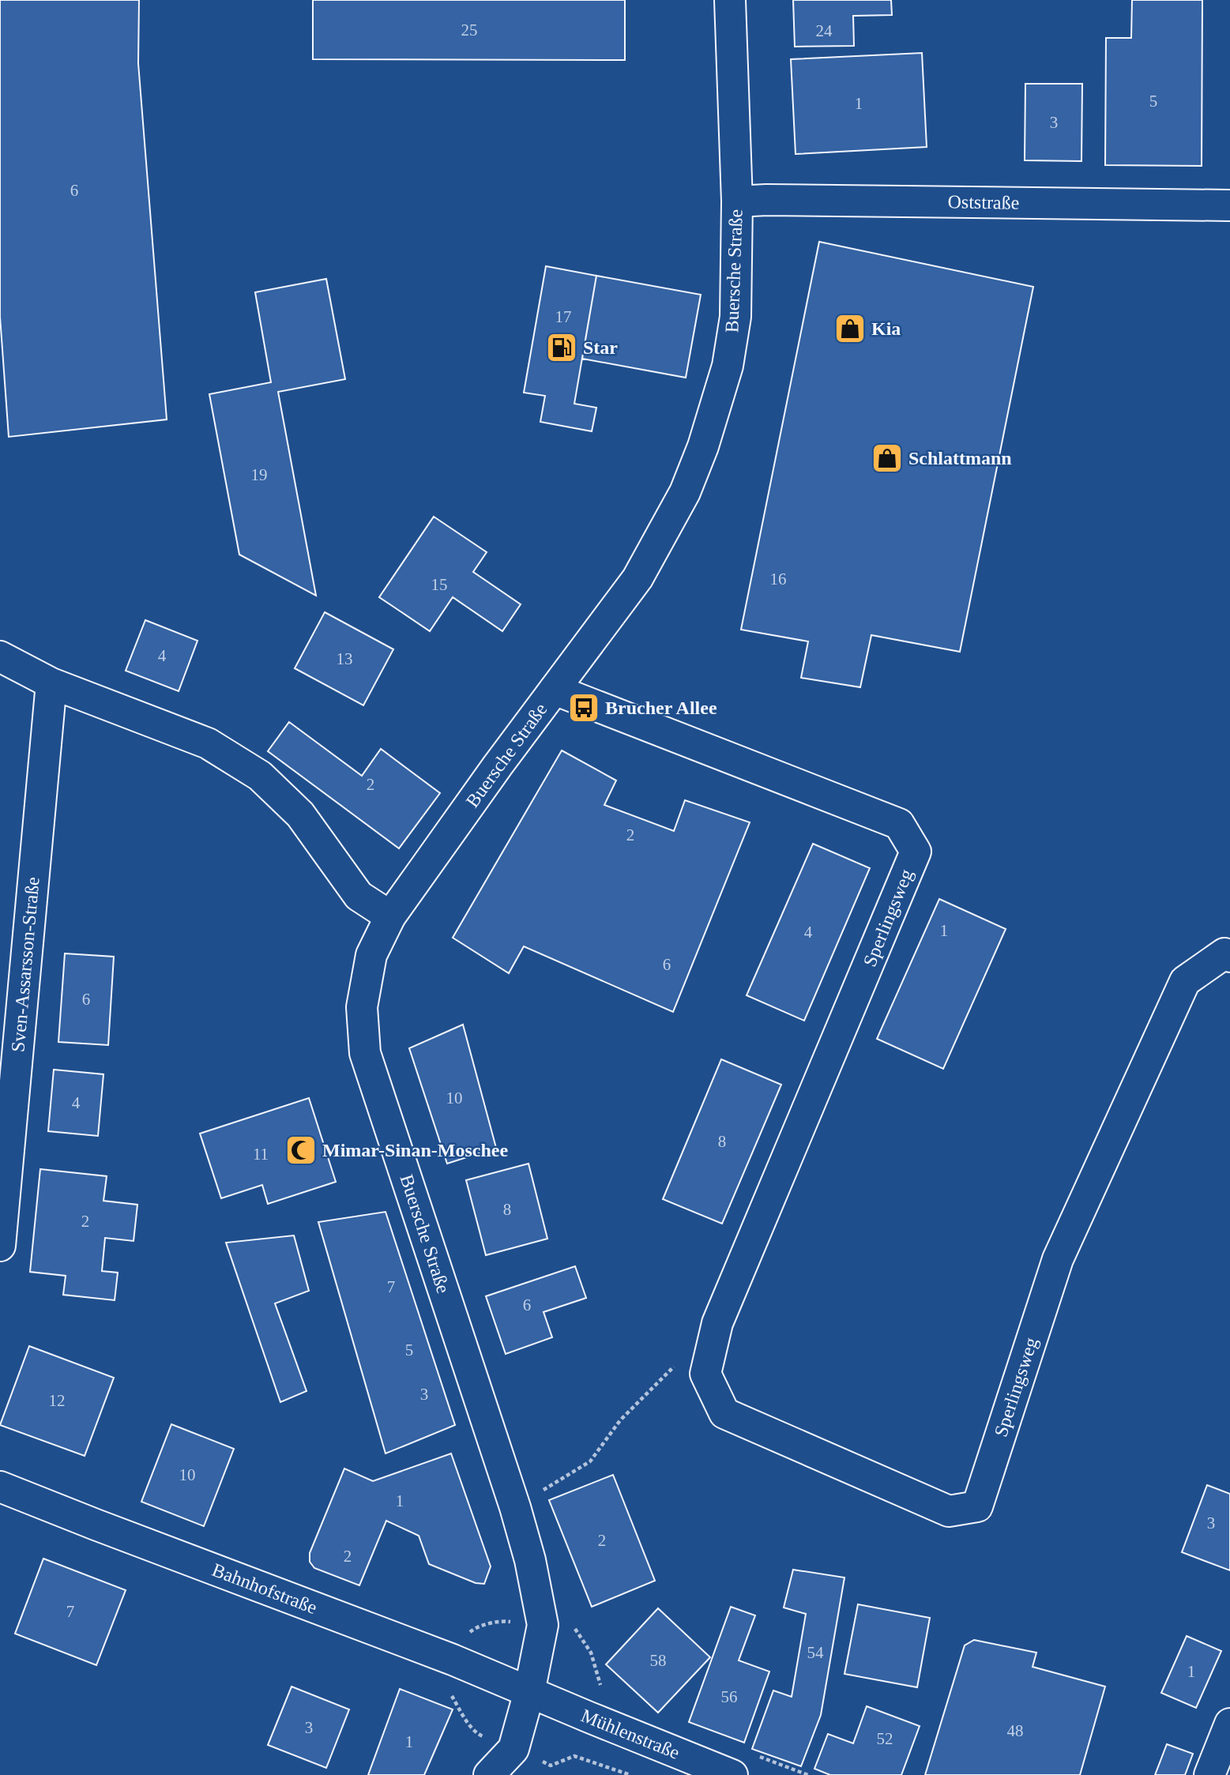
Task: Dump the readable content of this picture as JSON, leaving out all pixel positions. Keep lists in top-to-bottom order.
{
  "streets": {
    "street": [
      "Oststraße",
      "Buersche Straße",
      "Sperlingsweg",
      "Sven-Assarsson-Straße",
      "Bahnhofstraße",
      "Mühlenstraße"
    ]
  },
  "crossings": [
    ["Oststraße", "Buersche Straße"],
    ["Buersche Straße", "Sperlingsweg"],
    ["Buersche Straße", "Bahnhofstraße"],
    ["Buersche Straße", "Mühlenstraße"],
    ["Bahnhofstraße", "Mühlenstraße"]
  ],
  "places": {
    "shop": ["Kia", "Schlattmann"],
    "fuel station": ["Star"],
    "bus stop": ["Brucher Allee"],
    "mosque": ["Mimar-Sinan-Moschee"]
  },
  "house_numbers": [
    "25",
    "24",
    "5",
    "1",
    "3",
    "6",
    "17",
    "19",
    "16",
    "15",
    "4",
    "13",
    "2",
    "2",
    "1",
    "4",
    "6",
    "6",
    "10",
    "4",
    "8",
    "11",
    "8",
    "2",
    "7",
    "6",
    "5",
    "3",
    "12",
    "10",
    "1",
    "3",
    "2",
    "2",
    "7",
    "54",
    "58",
    "1",
    "56",
    "3",
    "48",
    "52",
    "1"
  ]
}
